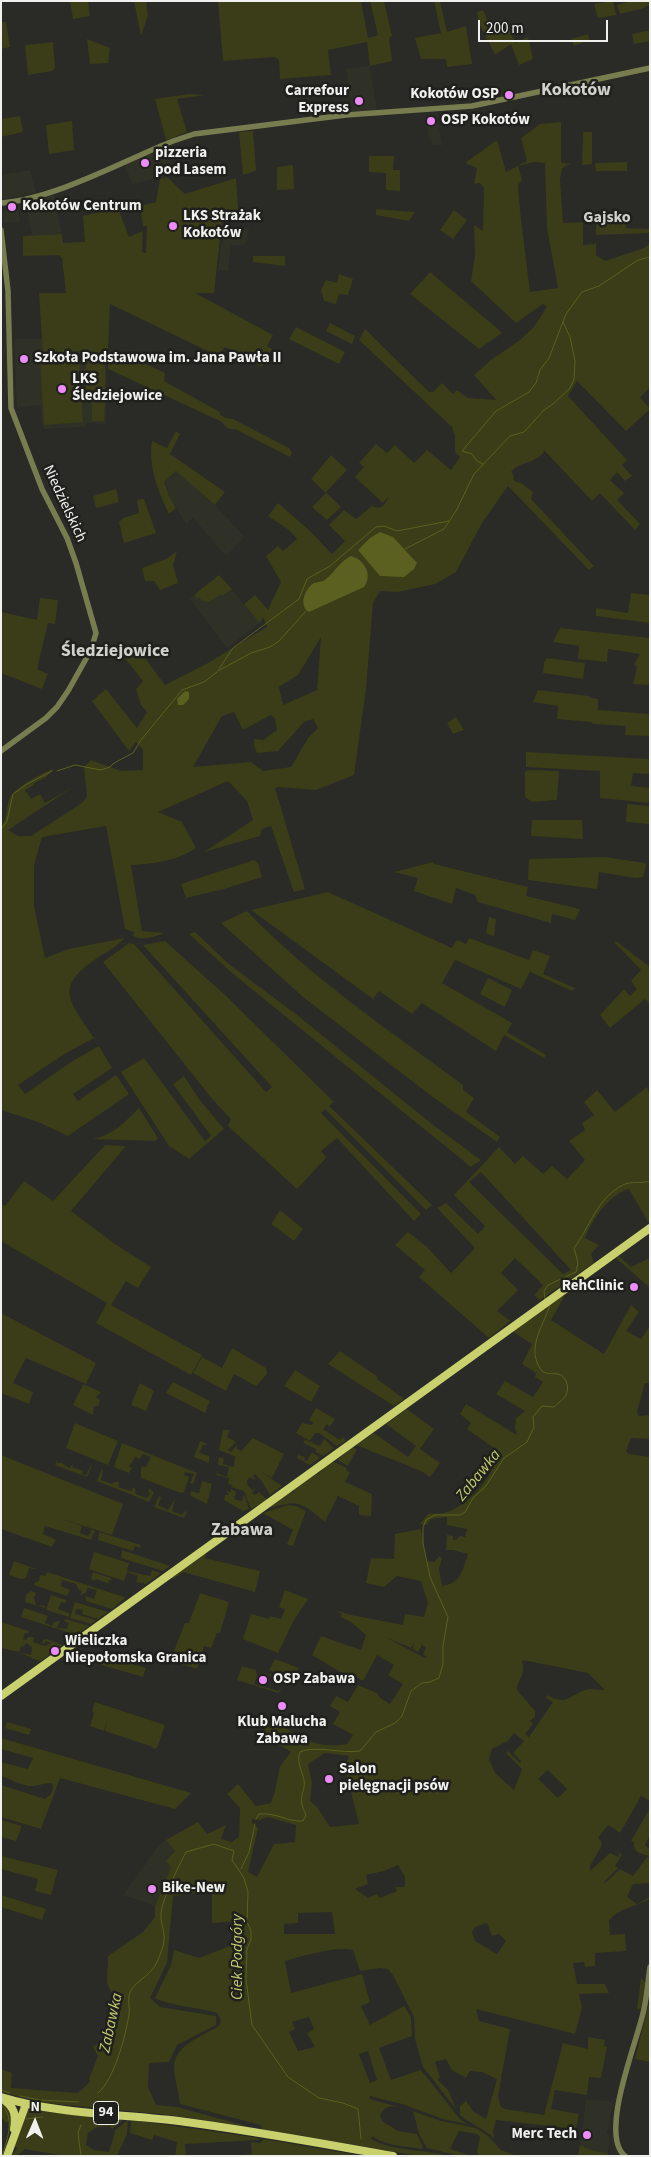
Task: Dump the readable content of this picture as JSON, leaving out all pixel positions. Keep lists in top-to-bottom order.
{
  "streets": {
    "main road": ["94"],
    "street": ["Niedzielskich"]
  },
  "districts": [
    "Kokotów",
    "Gajsko",
    "Śledziejowice",
    "Zabawa"
  ],
  "water": ["Zabawka", "Ciek Podgóry"],
  "places": [
    "Kokotów OSP",
    "Carrefour Express",
    "OSP Kokotów",
    "pizzeria pod Lasem",
    "Kokotów Centrum",
    "LKS Strażak Kokotów",
    "Szkoła Podstawowa im. Jana Pawła II",
    "LKS Śledziejowice",
    "RehClinic",
    "Wieliczka Niepołomska Granica",
    "OSP Zabawa",
    "Klub Malucha Zabawa",
    "Salon pielęgnacji psów",
    "Bike-New",
    "Merc Tech"
  ],
  "scale_bar": "200 m",
  "north": "top"
}
